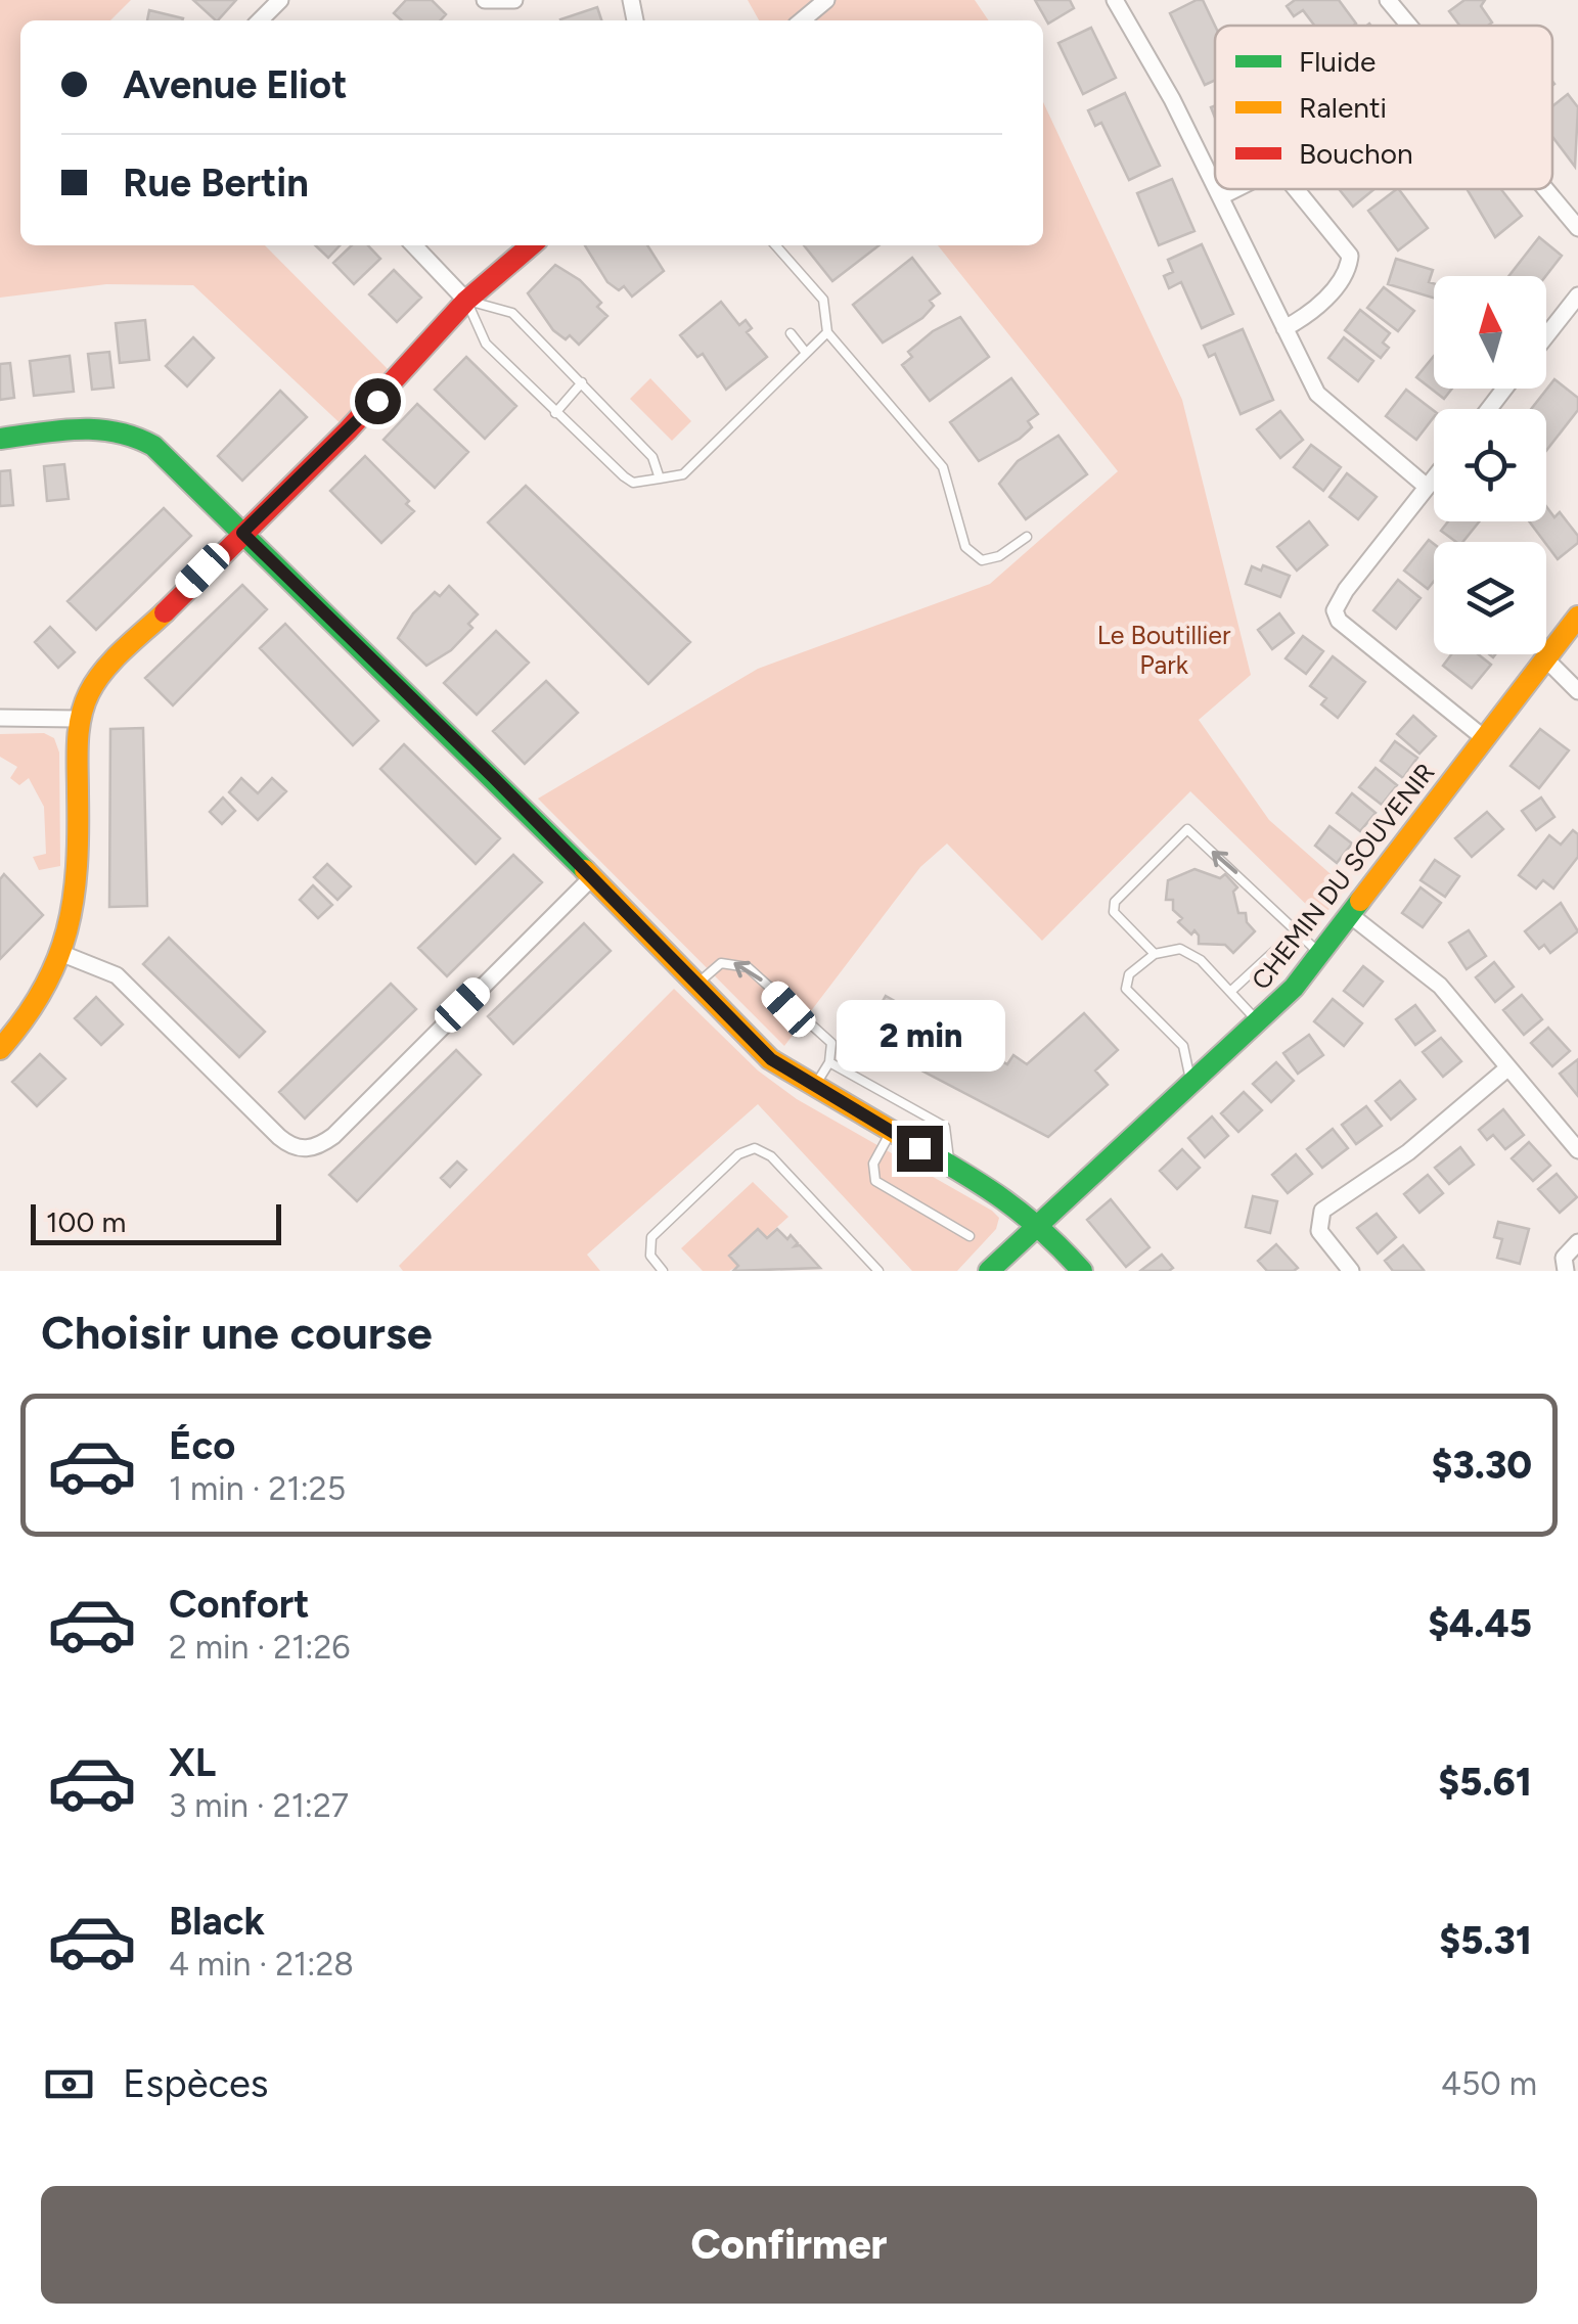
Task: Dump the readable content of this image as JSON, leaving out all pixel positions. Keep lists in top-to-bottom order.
{
  "streets": {
    "street": ["CHEMIN DU SOUVENIR"]
  },
  "parks": ["Le Boutillier Park"],
  "legend": ["Fluide", "Ralenti", "Bouchon"],
  "scale_bar": "100 m",
  "north": "top",
  "page": {
    "banner": ["Avenue Eliot", "Rue Bertin"],
    "bubble": "2 min",
    "scale": "100 m",
    "heading": "Choisir une course",
    "list": [
      {
        "name": "Éco",
        "note": "1 min · 21:25",
        "value": "$3.30"
      },
      {
        "name": "Confort",
        "note": "2 min · 21:26",
        "value": "$4.45"
      },
      {
        "name": "XL",
        "note": "3 min · 21:27",
        "value": "$5.61"
      },
      {
        "name": "Black",
        "note": "4 min · 21:28",
        "value": "$5.31"
      }
    ],
    "pay": ["Espèces", "450 m"],
    "buttons": "Confirmer"
  }
}
